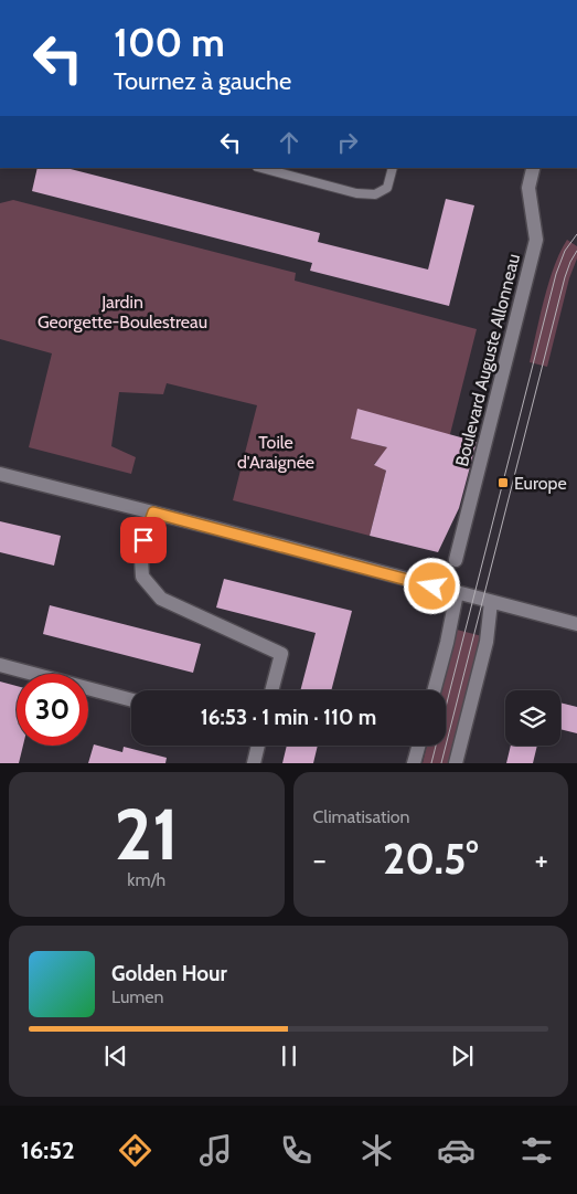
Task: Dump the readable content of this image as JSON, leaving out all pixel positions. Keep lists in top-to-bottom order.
{
  "streets": {
    "street": ["Boulevard Auguste Allonneau"]
  },
  "parks": ["Jardin Georgette-Boulestreau", "Toile d'Araignée"],
  "places": {
    "transit": ["Europe"]
  },
  "page": {
    "turn": ["100 m", "Tournez à gauche"],
    "limit": "30",
    "trip": "16:53 · 1 min · 110 m",
    "tile": [
      ["21", "km/h"],
      "Climatisation"
    ],
    "heat": ["−", "20.5°", "+"],
    "song": ["Golden Hour", "Lumen"],
    "tabs": "16:52"
  }
}
